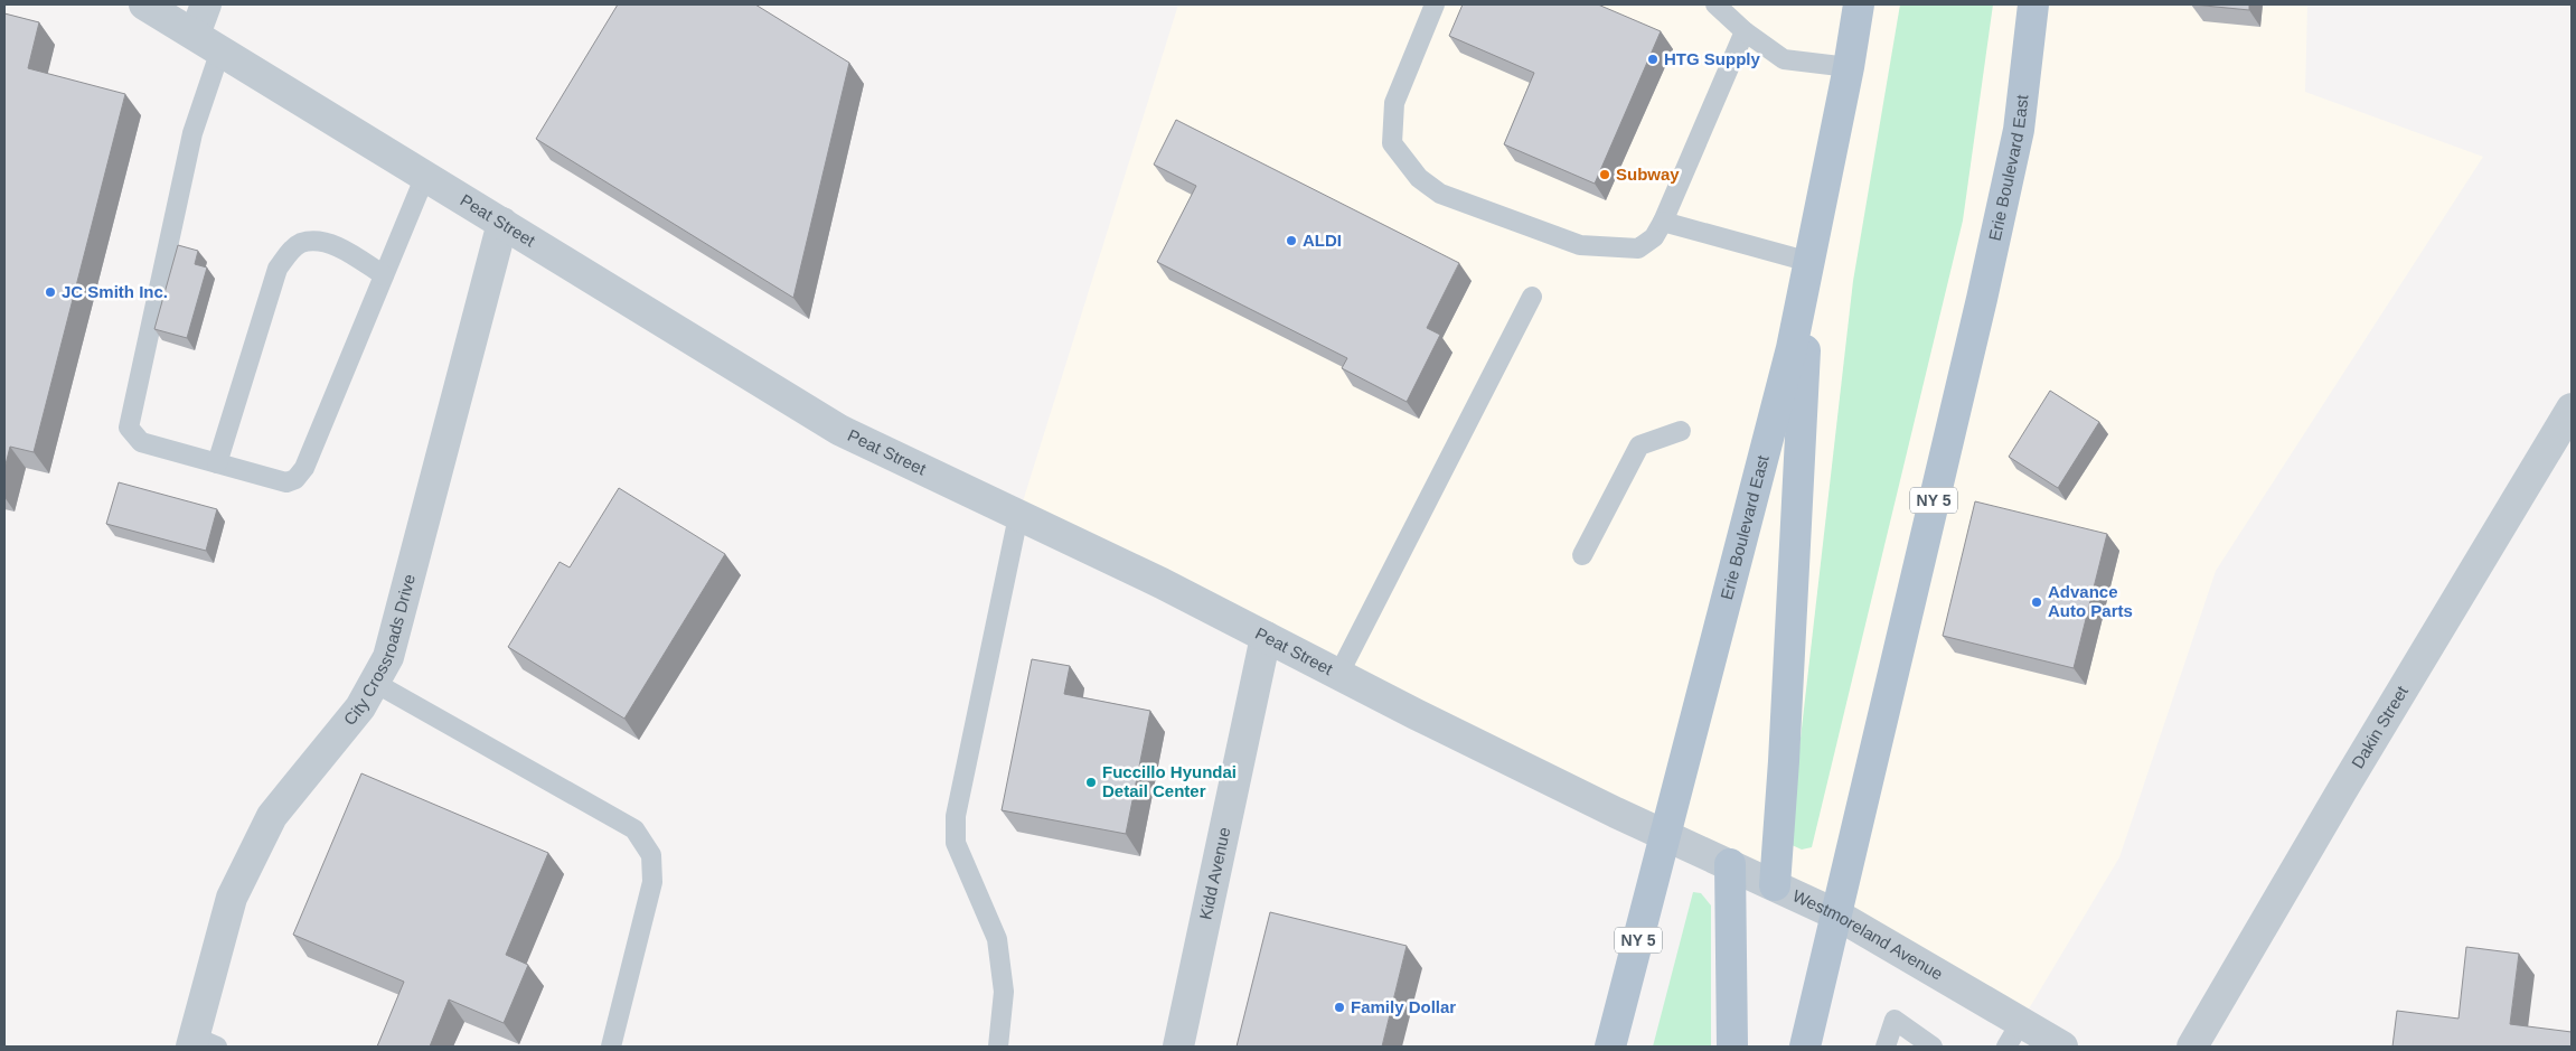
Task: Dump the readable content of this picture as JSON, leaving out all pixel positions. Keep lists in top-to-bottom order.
{
  "streets": {
    "main road": ["Erie Boulevard East", "NY 5"],
    "street": [
      "Peat Street",
      "City Crossroads Drive",
      "Dakin Street",
      "Kidd Avenue",
      "Westmoreland Avenue"
    ]
  },
  "crossings": [
    ["Erie Boulevard East", "Peat Street"],
    ["Erie Boulevard East", "Westmoreland Avenue"],
    ["Peat Street", "City Crossroads Drive"],
    ["Peat Street", "Kidd Avenue"],
    ["Peat Street", "Westmoreland Avenue"]
  ],
  "places": [
    "HTG Supply",
    "Subway",
    "ALDI",
    "JC Smith Inc.",
    "Advance Auto Parts",
    "Fuccillo Hyundai Detail Center",
    "Family Dollar"
  ]
}
